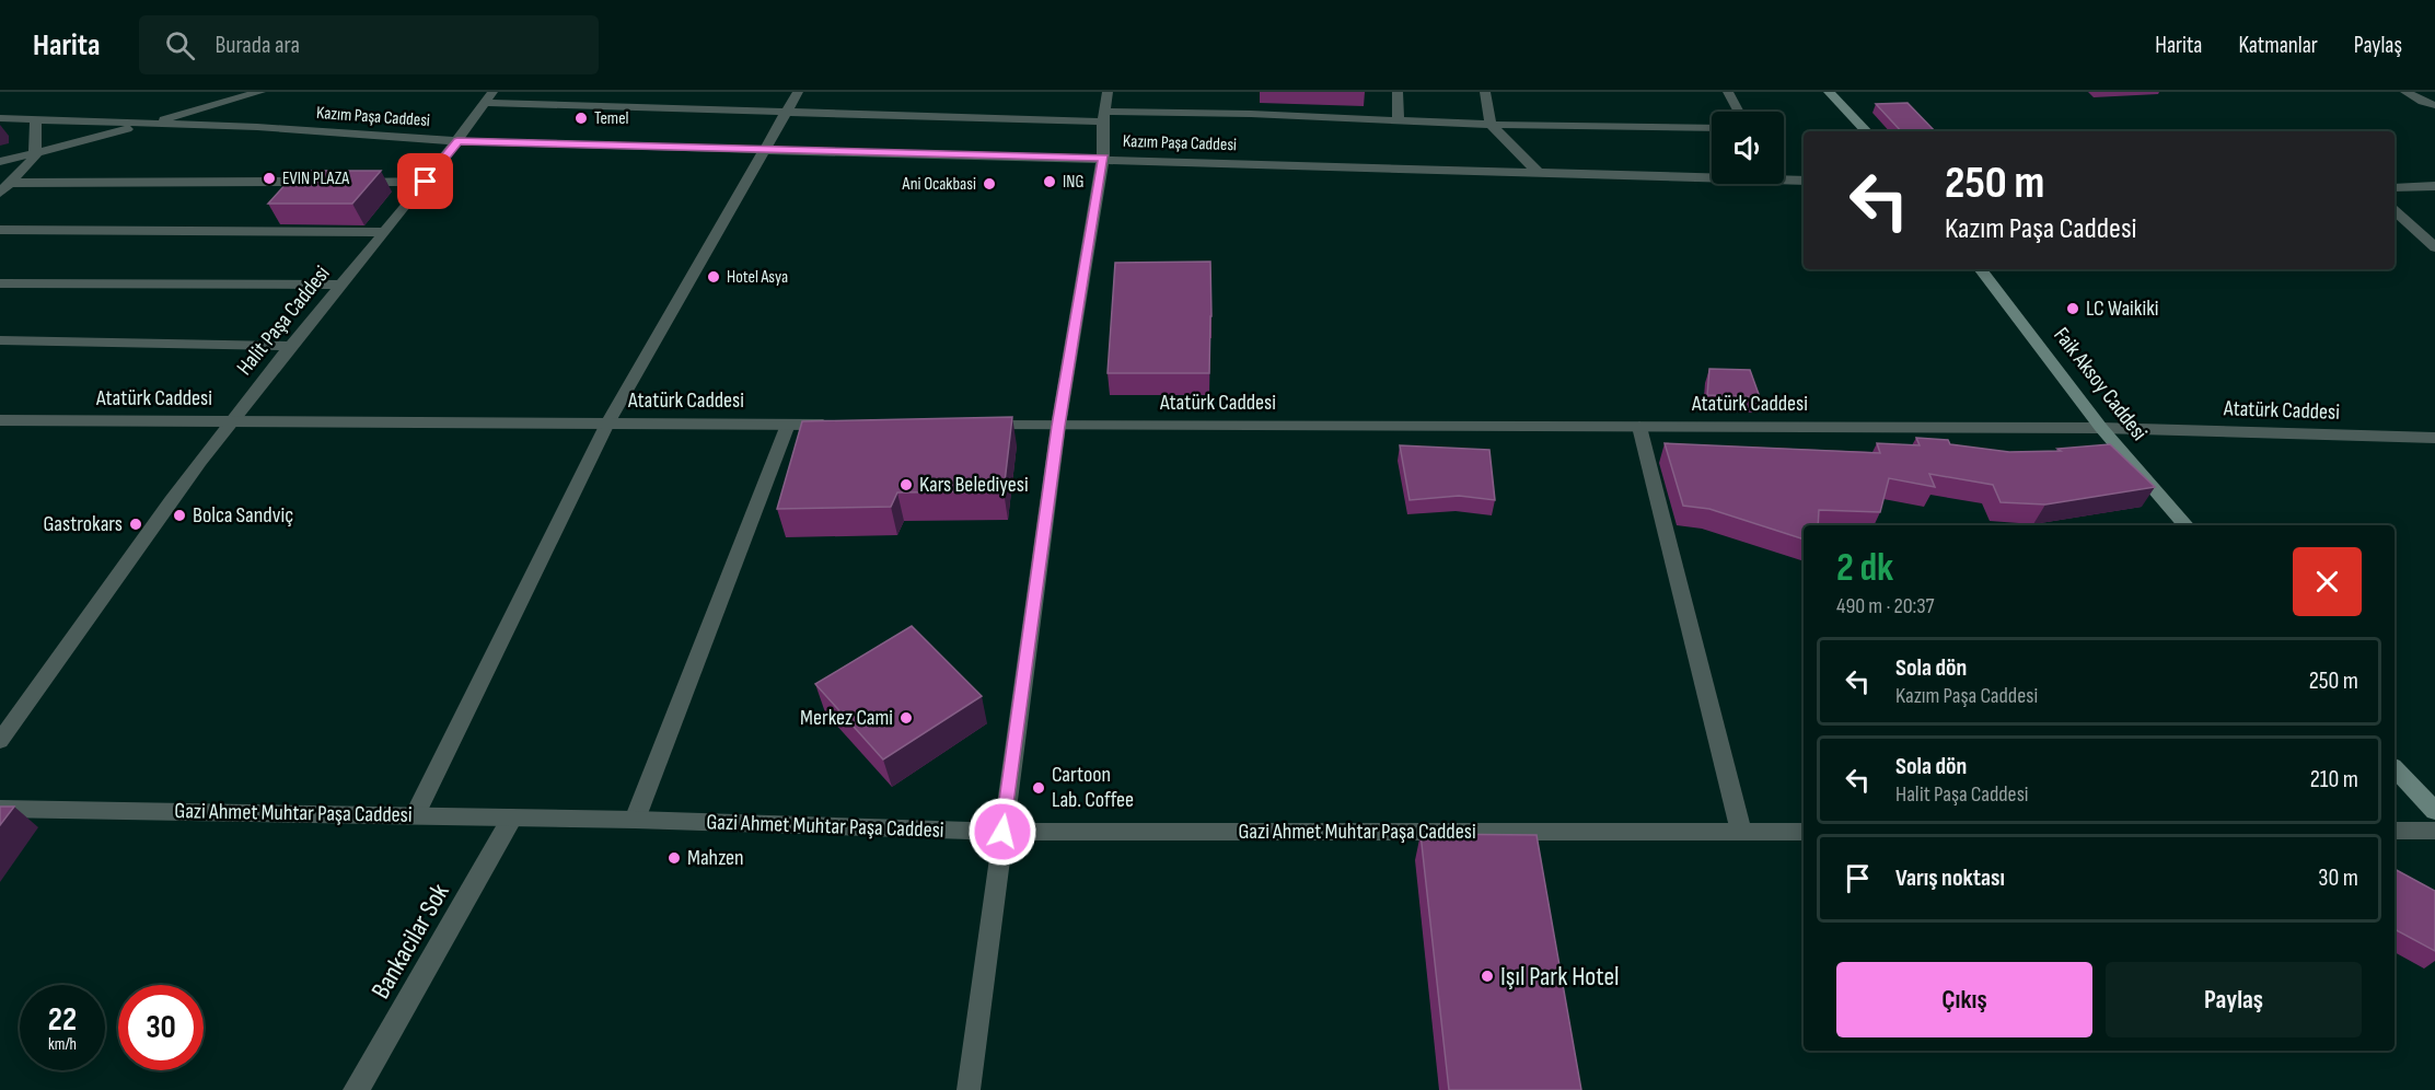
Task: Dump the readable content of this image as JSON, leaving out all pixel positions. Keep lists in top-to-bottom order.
{
  "streets": {
    "main road": ["Faik Aksoy Caddesi"],
    "street": [
      "Kazım Paşa Caddesi",
      "Halit Paşa Caddesi",
      "Atatürk Caddesi",
      "Gazi Ahmet Muhtar Paşa Caddesi",
      "Bankacilar Sok"
    ]
  },
  "crossings": [
    ["Kazım Paşa Caddesi", "Halit Paşa Caddesi"],
    ["Halit Paşa Caddesi", "Atatürk Caddesi"],
    ["Faik Aksoy Caddesi", "Atatürk Caddesi"],
    ["Gazi Ahmet Muhtar Paşa Caddesi", "Bankacilar Sok"]
  ],
  "places": [
    "Temel",
    "EVIN PLAZA",
    "ING",
    "Ani Ocakbasi",
    "Hotel Asya",
    "LC Waikiki",
    "Kars Belediyesi",
    "Bolca Sandviç",
    "Gastrokars",
    "Merkez Cami",
    "Cartoon Lab. Coffee",
    "Mahzen",
    "Işıl Park Hotel"
  ],
  "page": {
    "header": "Harita",
    "search": "Burada ara",
    "nav": ["Harita", "Katmanlar", "Paylaş"],
    "turn": ["250 m", "Kazım Paşa Caddesi"],
    "heading": ["2 dk", "490 m · 20:37"],
    "list": [
      {
        "name": "Sola dön",
        "note": "Kazım Paşa Caddesi",
        "value": "250 m"
      },
      {
        "name": "Sola dön",
        "note": "Halit Paşa Caddesi",
        "value": "210 m"
      },
      {
        "name": "Varış noktası",
        "value": "30 m"
      }
    ],
    "buttons": ["Çıkış", "Paylaş"],
    "speed": "22 km/h",
    "limit": "30"
  }
}
